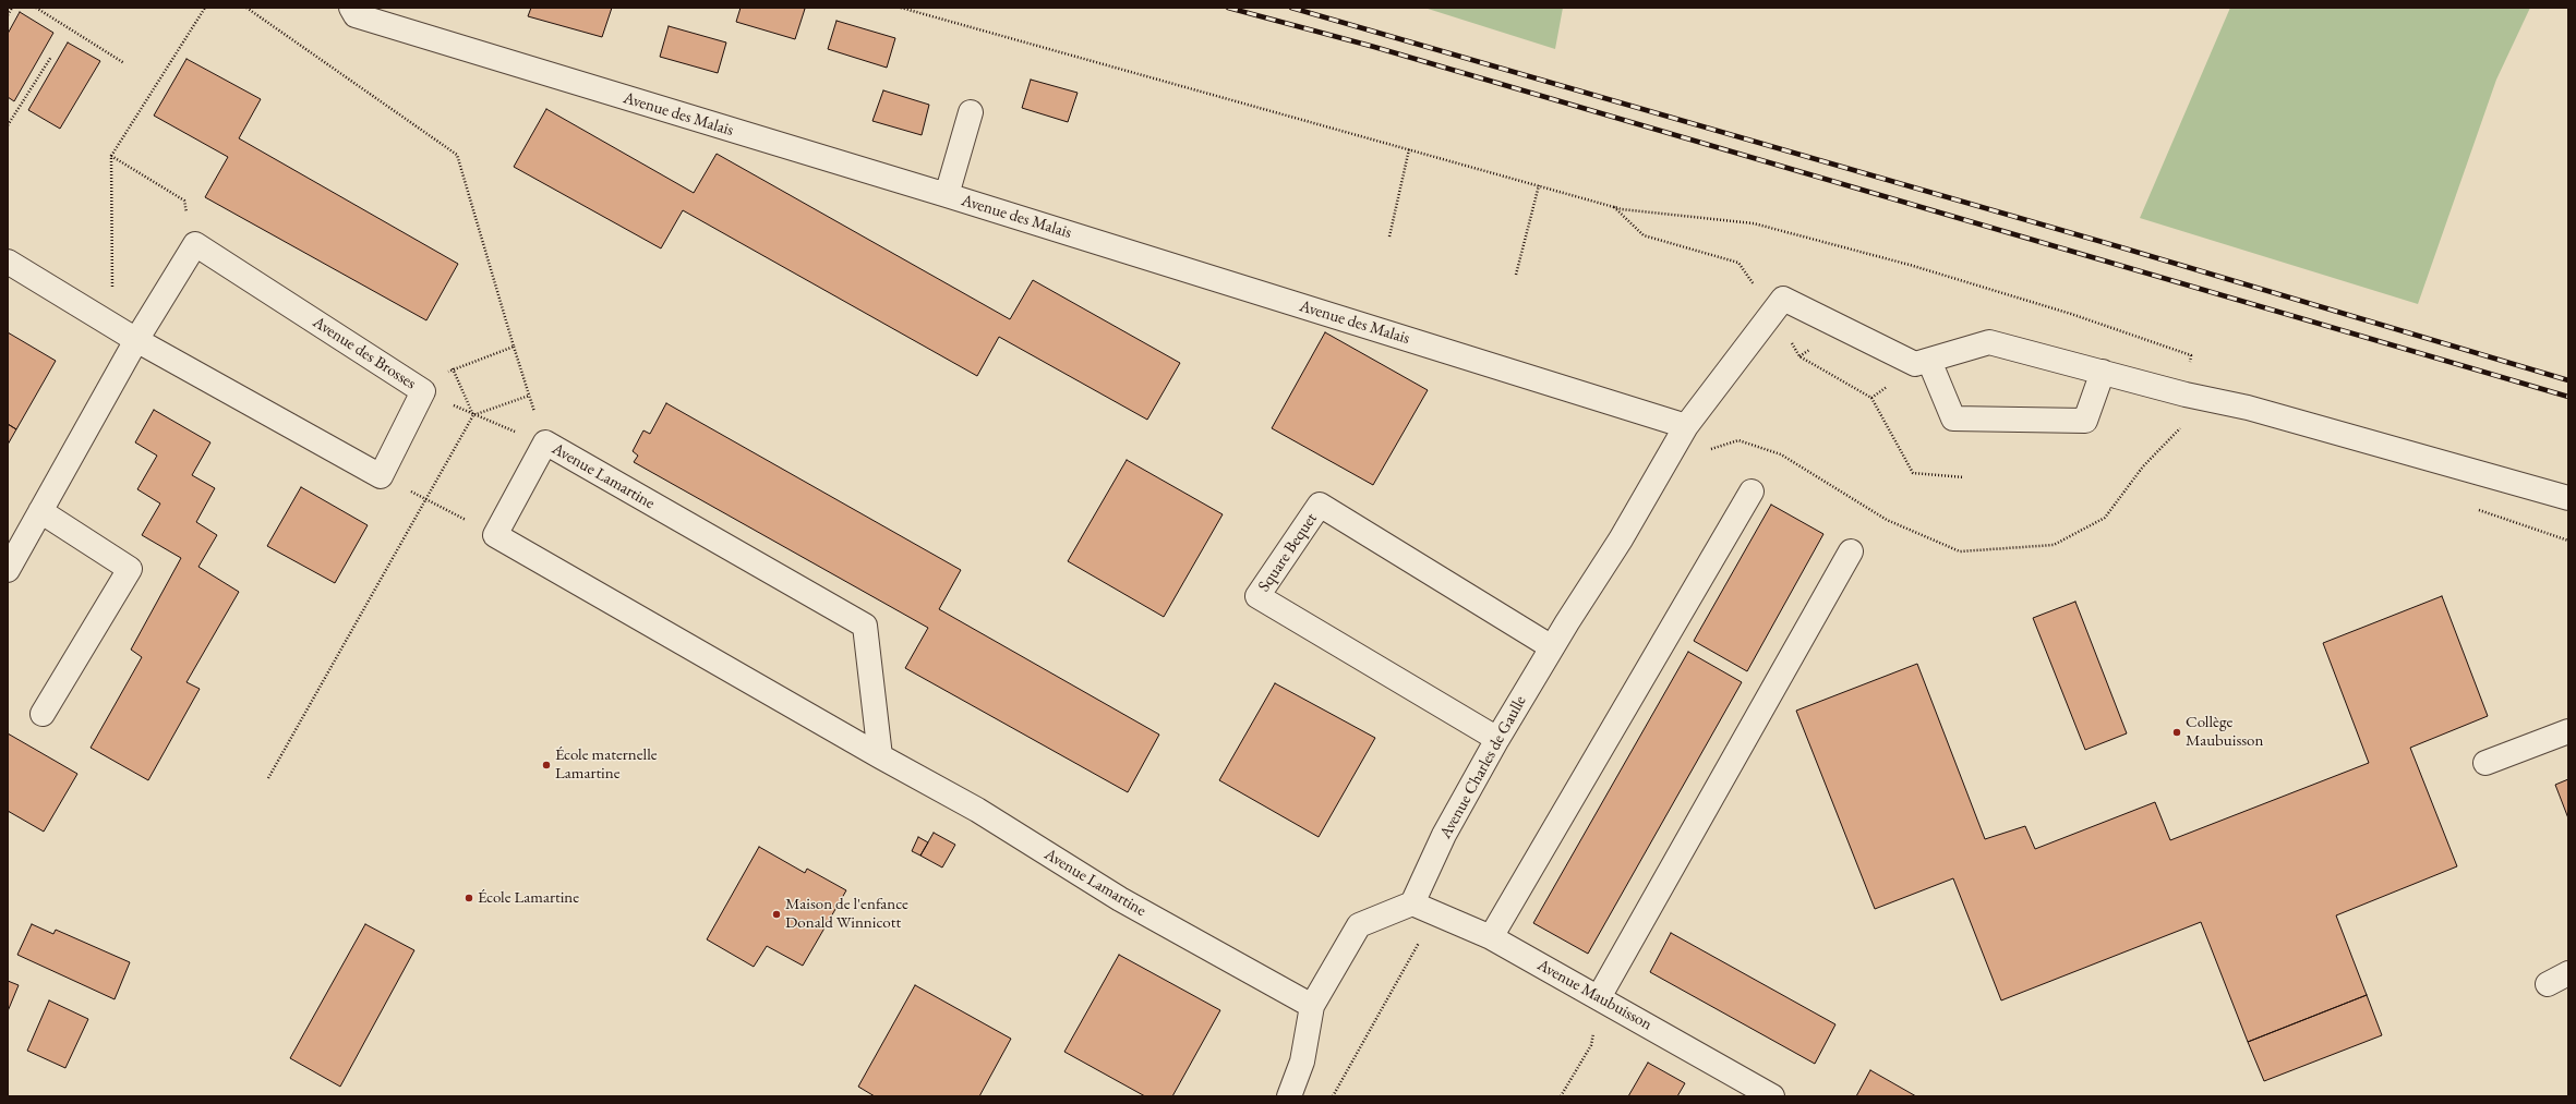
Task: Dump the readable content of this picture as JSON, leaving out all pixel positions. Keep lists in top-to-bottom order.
{
  "streets": {
    "street": [
      "Avenue des Malais",
      "Avenue des Brosses",
      "Avenue Lamartine",
      "Square Bequet",
      "Avenue Charles de Gaulle",
      "Avenue Maubuisson"
    ]
  },
  "crossings": [
    ["Avenue des Malais", "Avenue Charles de Gaulle"],
    ["Square Bequet", "Avenue Charles de Gaulle"],
    ["Avenue Charles de Gaulle", "Avenue Maubuisson"]
  ],
  "places": [
    "Collège Maubuisson",
    "École maternelle Lamartine",
    "École Lamartine",
    "Maison de l'enfance Donald Winnicott"
  ]
}
